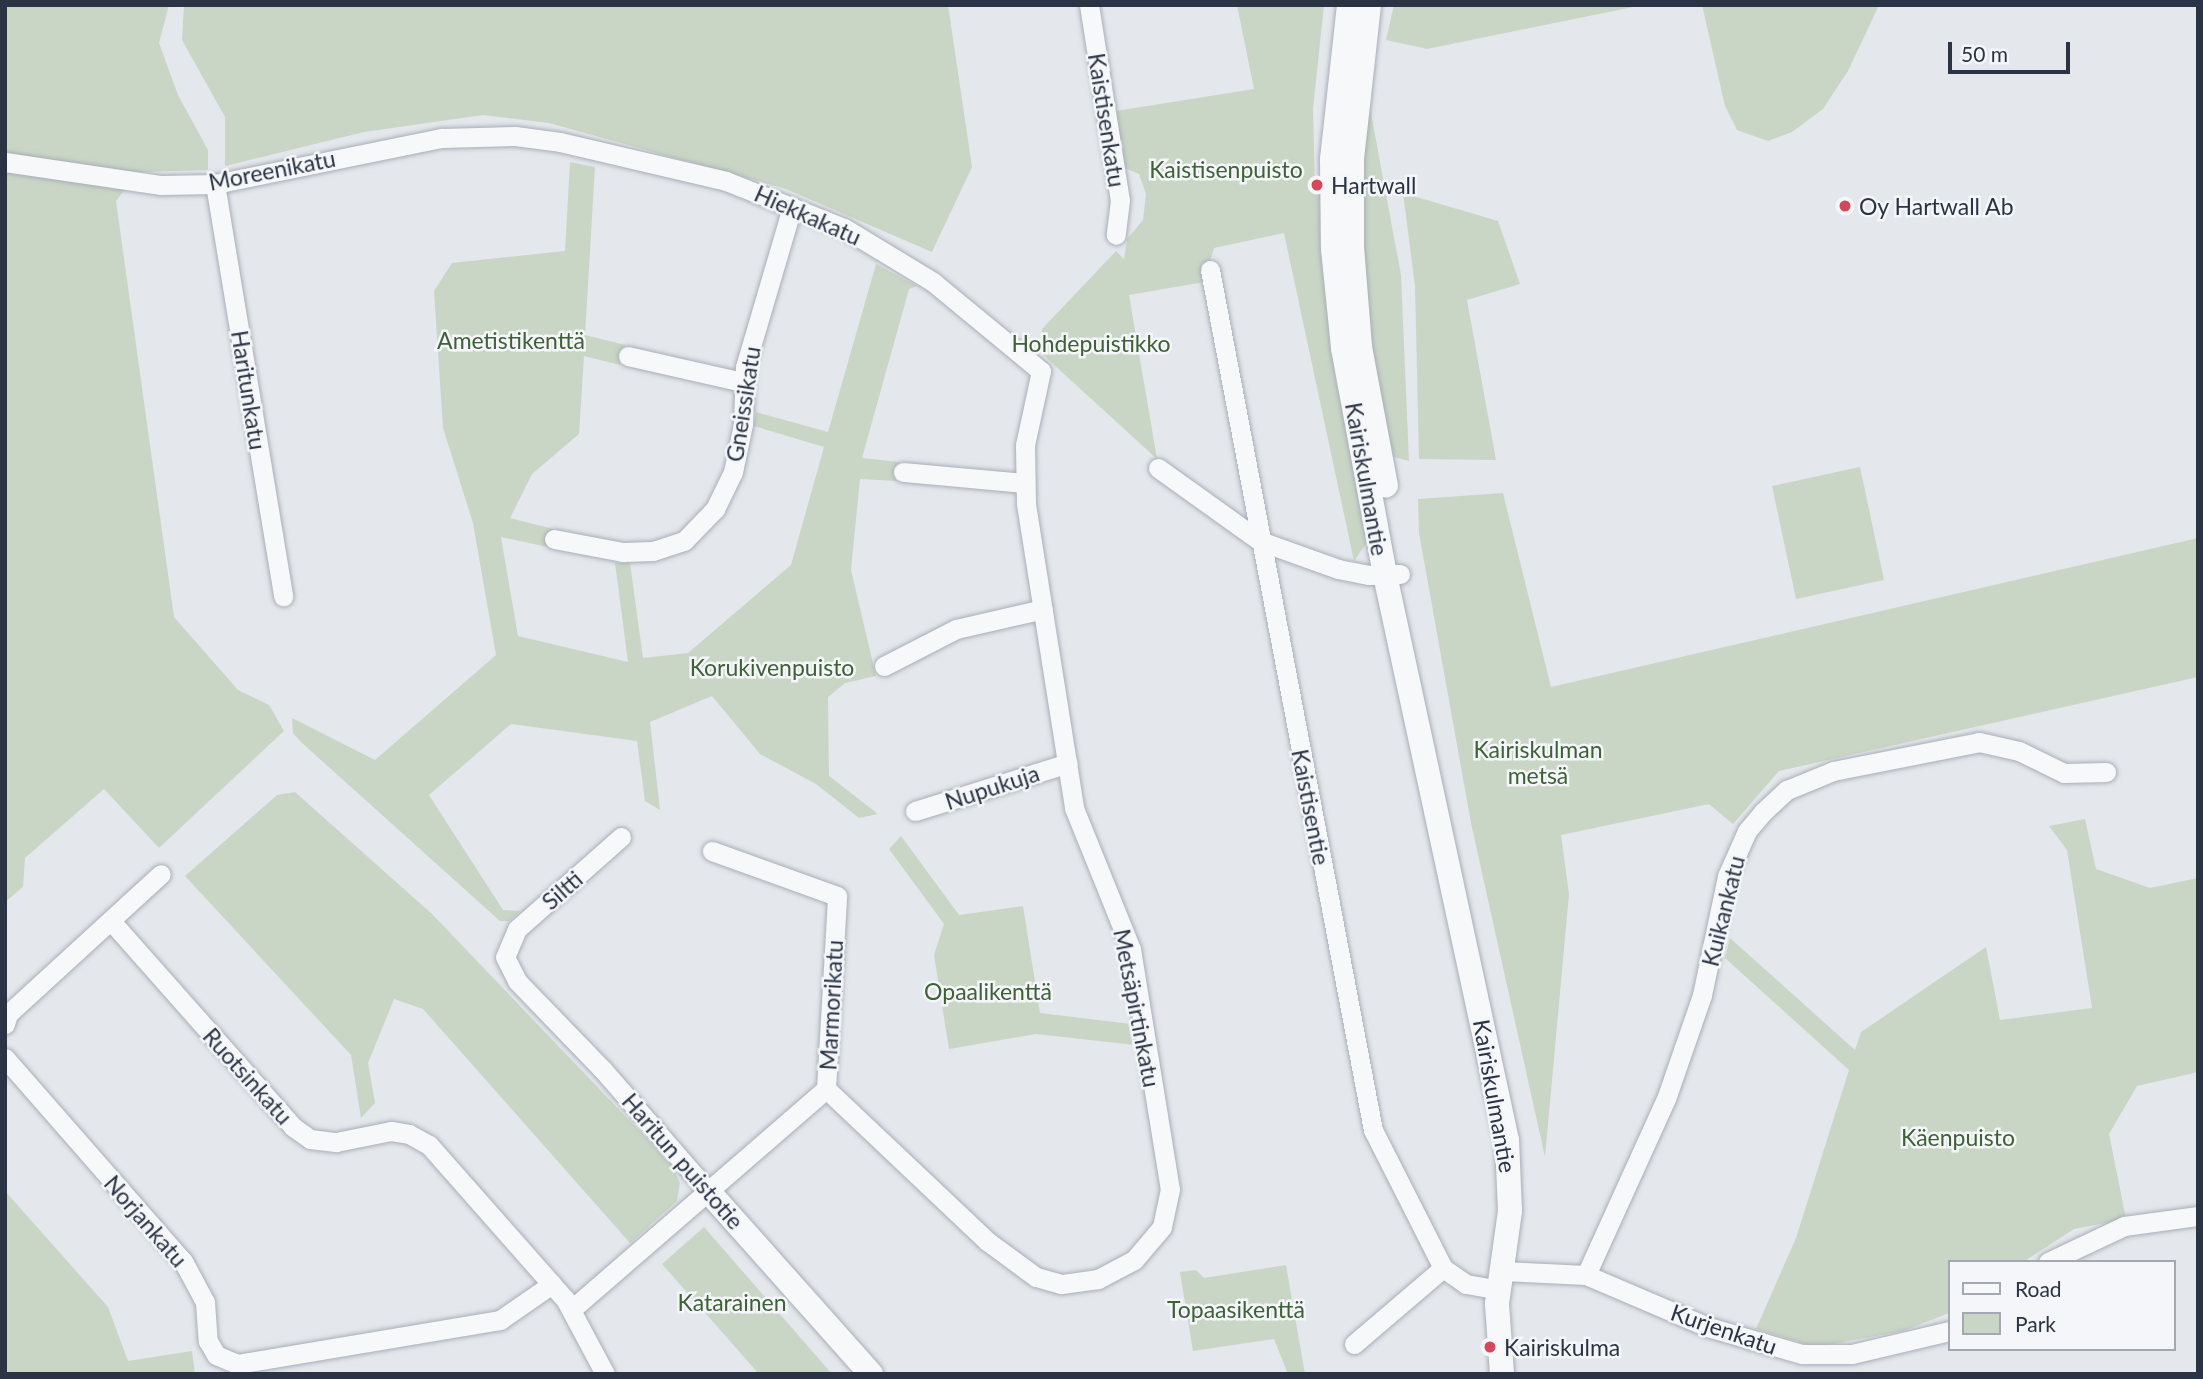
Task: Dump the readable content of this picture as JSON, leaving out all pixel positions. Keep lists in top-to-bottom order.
{
  "streets": {
    "street": [
      "Kaistisenkatu",
      "Moreenikatu",
      "Hiekkakatu",
      "Haritunkatu",
      "Gneissikatu",
      "Kairiskulmantie",
      "Nupukuja",
      "Kaistisentie",
      "Siltti",
      "Kuikankatu",
      "Marmorikatu",
      "Metsäpirtinkatu",
      "Ruotsinkatu",
      "Haritun puistotie",
      "Norjankatu",
      "Kurjenkatu"
    ]
  },
  "crossings": [
    ["Moreenikatu", "Hiekkakatu"],
    ["Moreenikatu", "Haritunkatu"],
    ["Hiekkakatu", "Gneissikatu"],
    ["Hiekkakatu", "Metsäpirtinkatu"],
    ["Kairiskulmantie", "Kurjenkatu"],
    ["Nupukuja", "Metsäpirtinkatu"],
    ["Siltti", "Haritun puistotie"],
    ["Kuikankatu", "Kurjenkatu"],
    ["Marmorikatu", "Metsäpirtinkatu"],
    ["Marmorikatu", "Haritun puistotie"],
    ["Marmorikatu", "Norjankatu"],
    ["Ruotsinkatu", "Norjankatu"],
    ["Haritun puistotie", "Norjankatu"]
  ],
  "parks": [
    "Kaistisenpuisto",
    "Ametistikenttä",
    "Hohdepuistikko",
    "Korukivenpuisto",
    "Kairiskulman metsä",
    "Opaalikenttä",
    "Käenpuisto",
    "Katarainen",
    "Topaasikenttä"
  ],
  "places": ["Hartwall", "Oy Hartwall Ab", "Kairiskulma"],
  "legend": ["Road", "Park"],
  "scale_bar": "50 m"
}
